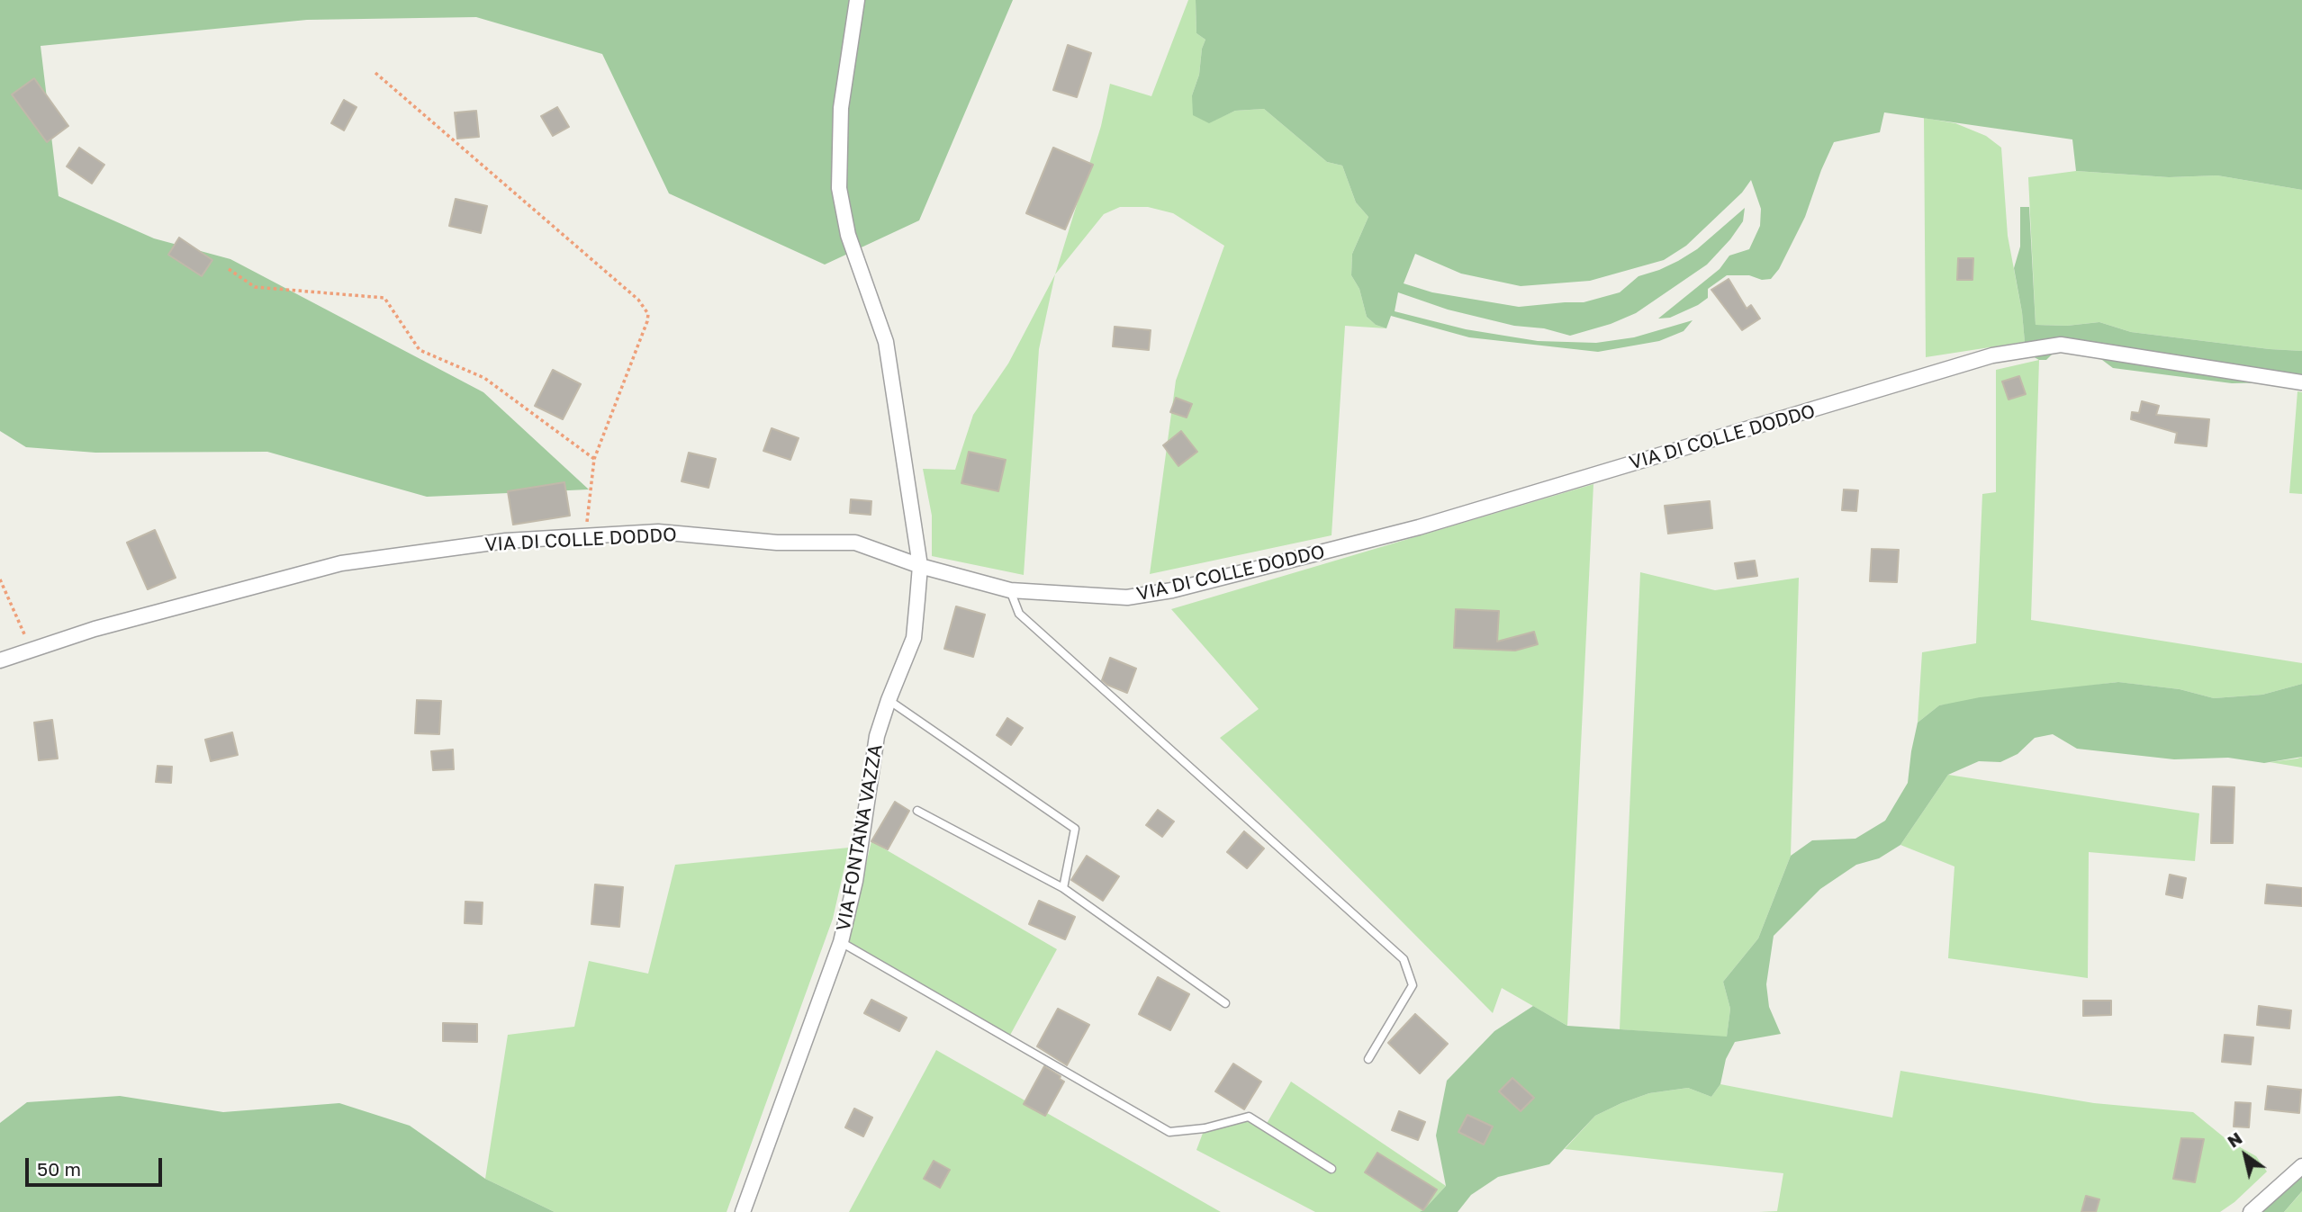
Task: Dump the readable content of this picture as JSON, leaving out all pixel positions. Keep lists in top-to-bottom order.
{
  "streets": {
    "street": ["VIA DI COLLE DODDO", "VIA FONTANA VAZZA"]
  },
  "crossings": [
    ["VIA DI COLLE DODDO", "VIA FONTANA VAZZA"]
  ],
  "scale_bar": "50 m",
  "north": "top left"
}
